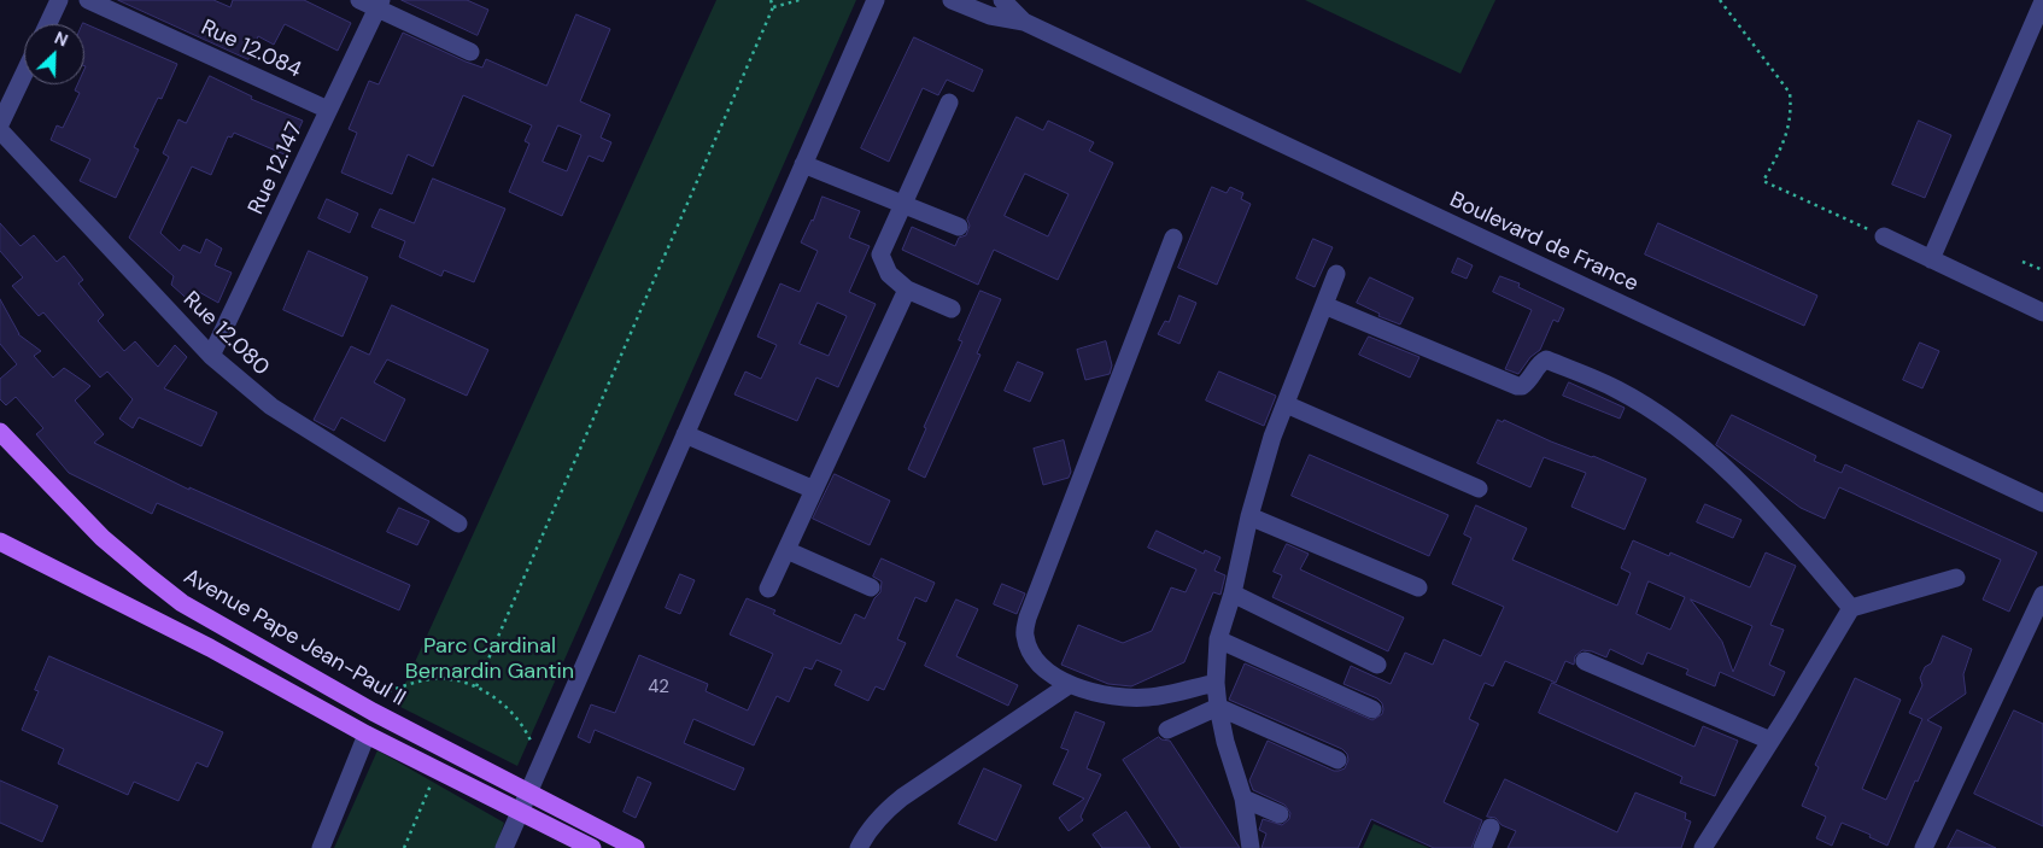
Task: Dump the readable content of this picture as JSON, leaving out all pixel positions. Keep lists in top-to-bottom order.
{
  "streets": {
    "main road": ["Avenue Pape Jean-Paul II"],
    "street": [
      "Rue 12.084",
      "Rue 12.147",
      "Boulevard de France",
      "Rue 12.080"
    ]
  },
  "crossings": [
    ["Rue 12.084", "Rue 12.147"],
    ["Rue 12.147", "Rue 12.080"]
  ],
  "parks": ["Parc Cardinal Bernardin Gantin"],
  "house_numbers": ["42"],
  "north": "top right"
}
